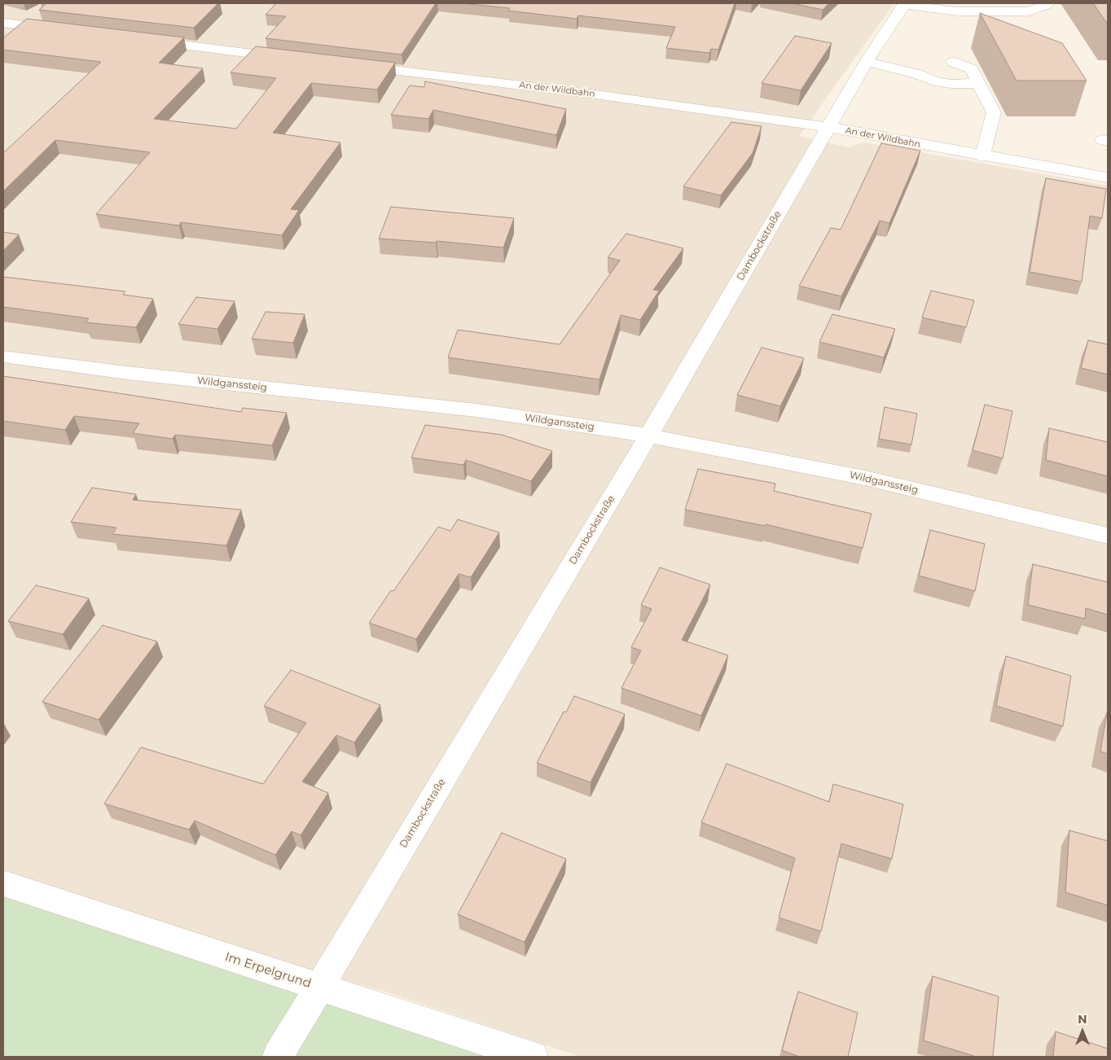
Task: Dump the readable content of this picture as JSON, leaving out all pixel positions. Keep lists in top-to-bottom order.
{
  "streets": {
    "street": [
      "An der Wildbahn",
      "Dambockstraße",
      "Wildganssteig",
      "Im Erpelgrund"
    ]
  },
  "crossings": [
    ["An der Wildbahn", "Dambockstraße"],
    ["Dambockstraße", "Wildganssteig"],
    ["Dambockstraße", "Im Erpelgrund"]
  ],
  "north": "top"
}
